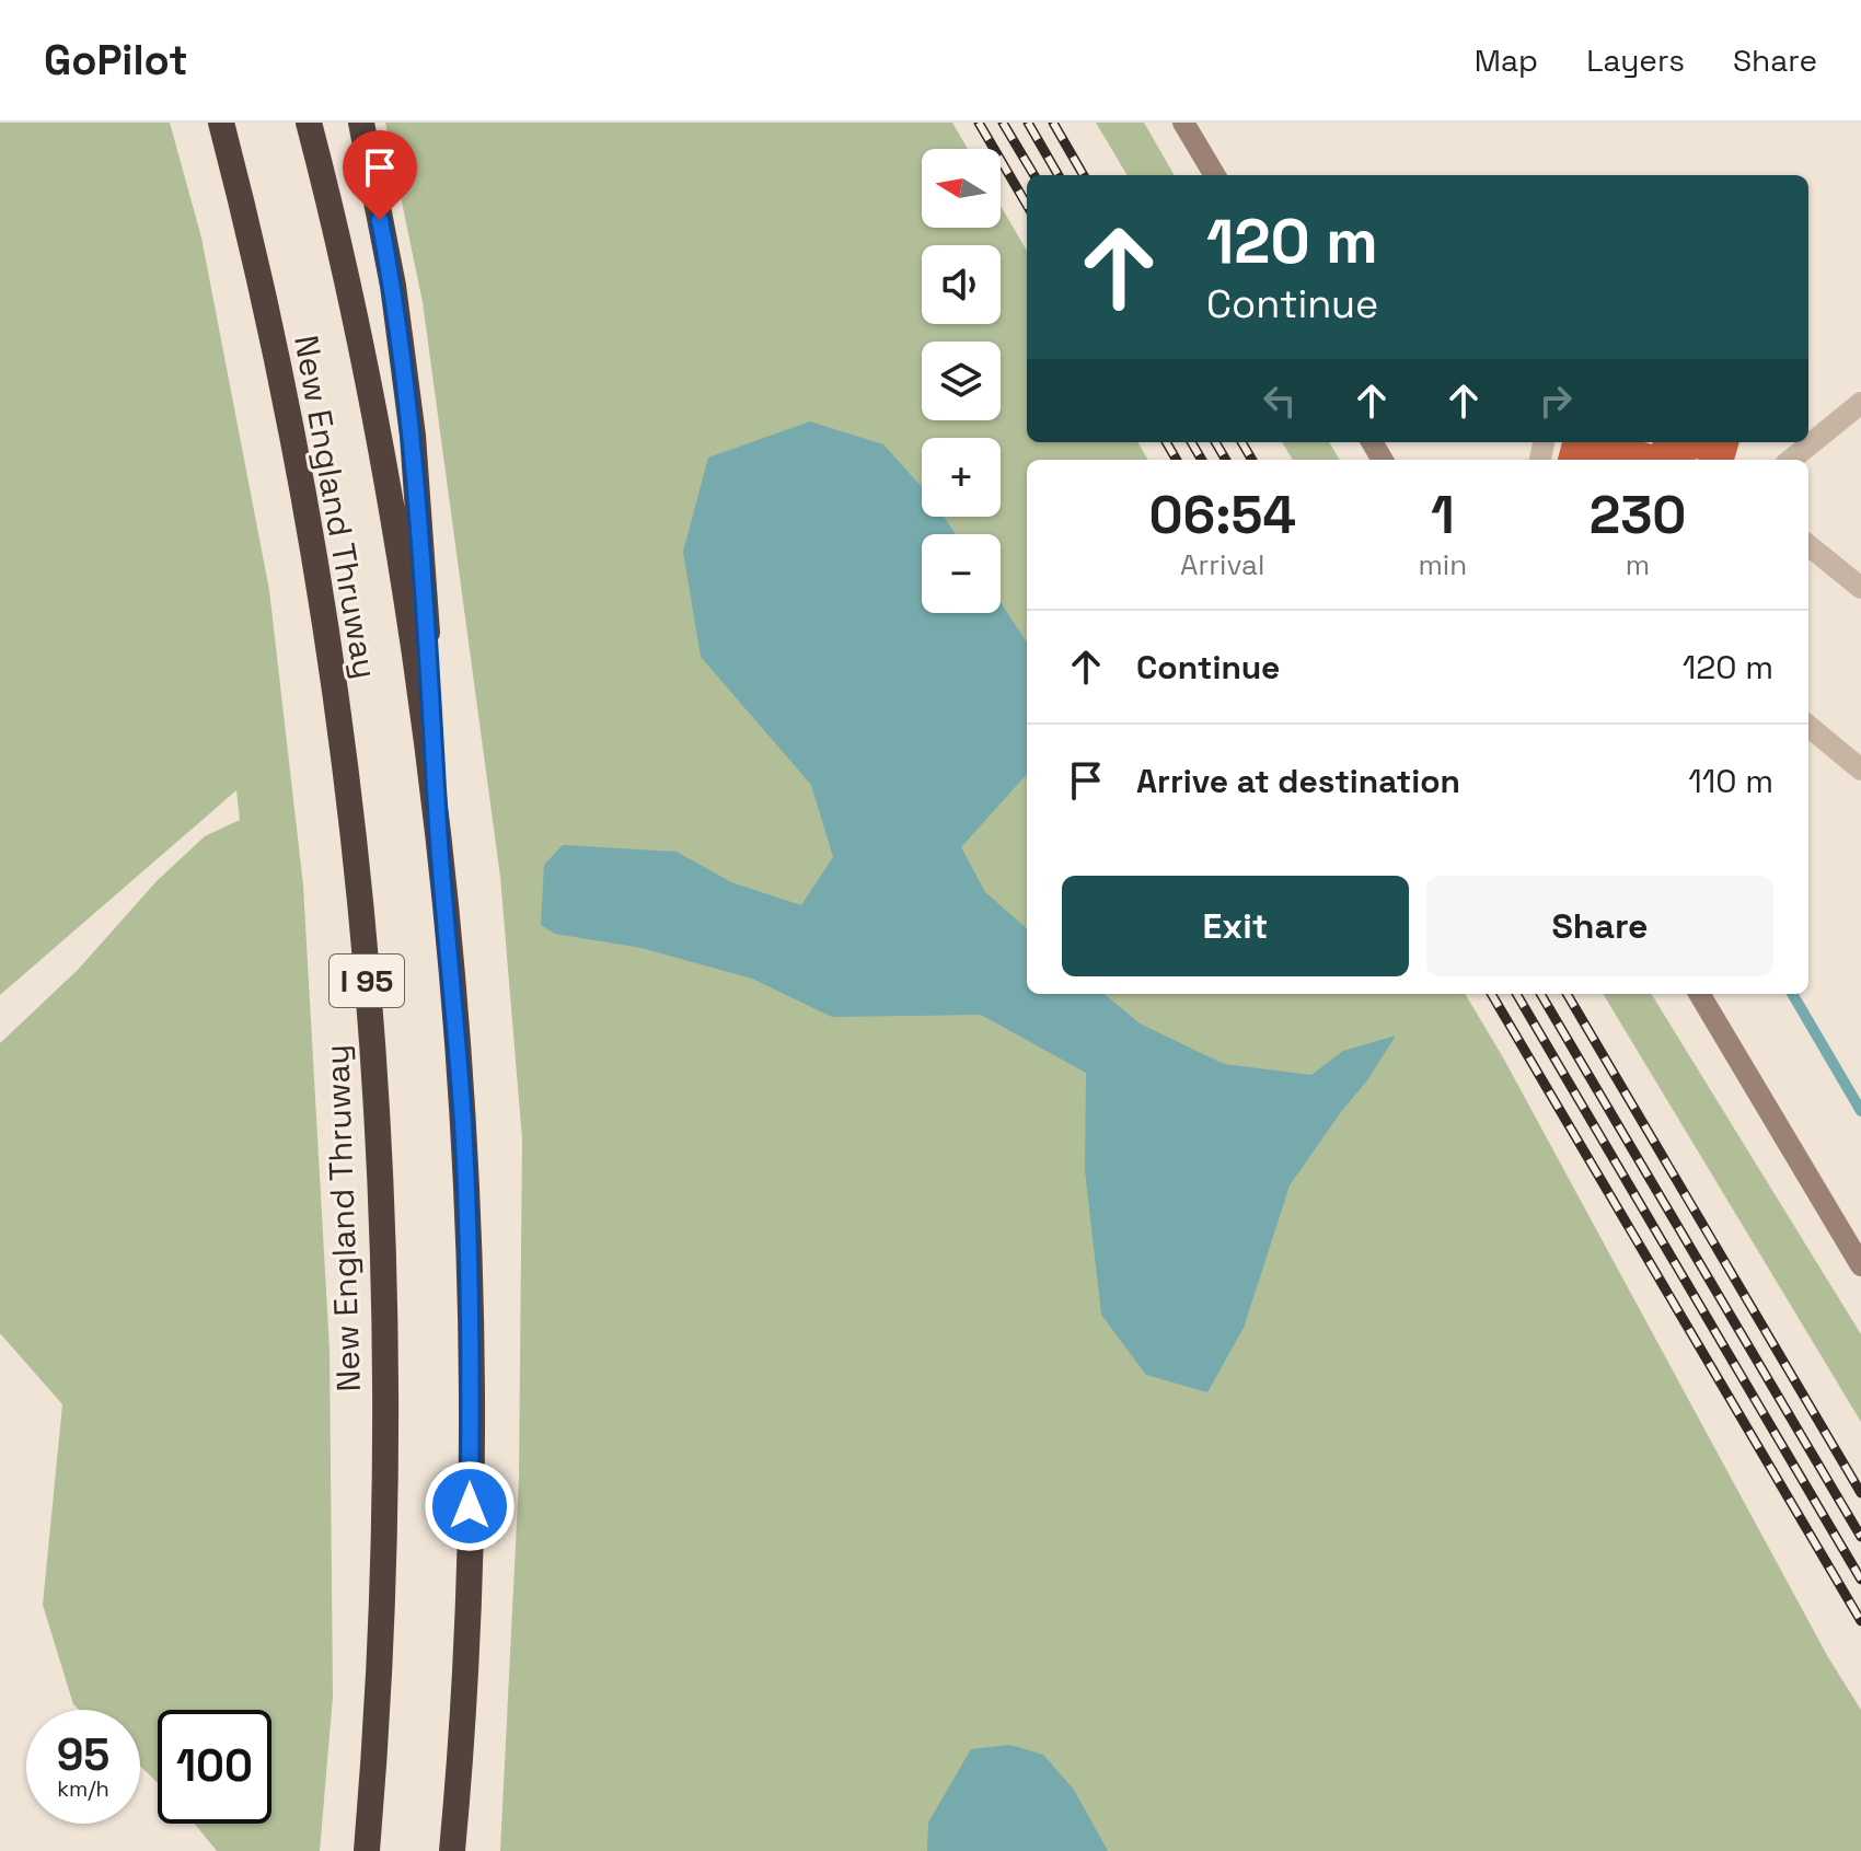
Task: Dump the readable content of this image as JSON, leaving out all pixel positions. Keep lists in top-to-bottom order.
{
  "streets": {
    "highway": ["New England Thruway", "I 95"]
  },
  "north": "left",
  "page": {
    "header": "GoPilot",
    "nav": ["Map", "Layers", "Share"],
    "map_buttons": ["+", "−"],
    "turn": ["120 m", "Continue"],
    "eta": [
      "06:54",
      "Arrival",
      "1",
      "min",
      "230",
      "m"
    ],
    "list": [
      {
        "name": "Continue",
        "value": "120 m"
      },
      {
        "name": "Arrive at destination",
        "value": "110 m"
      }
    ],
    "buttons": ["Exit", "Share"],
    "speed": "95 km/h",
    "limit": "100"
  }
}
